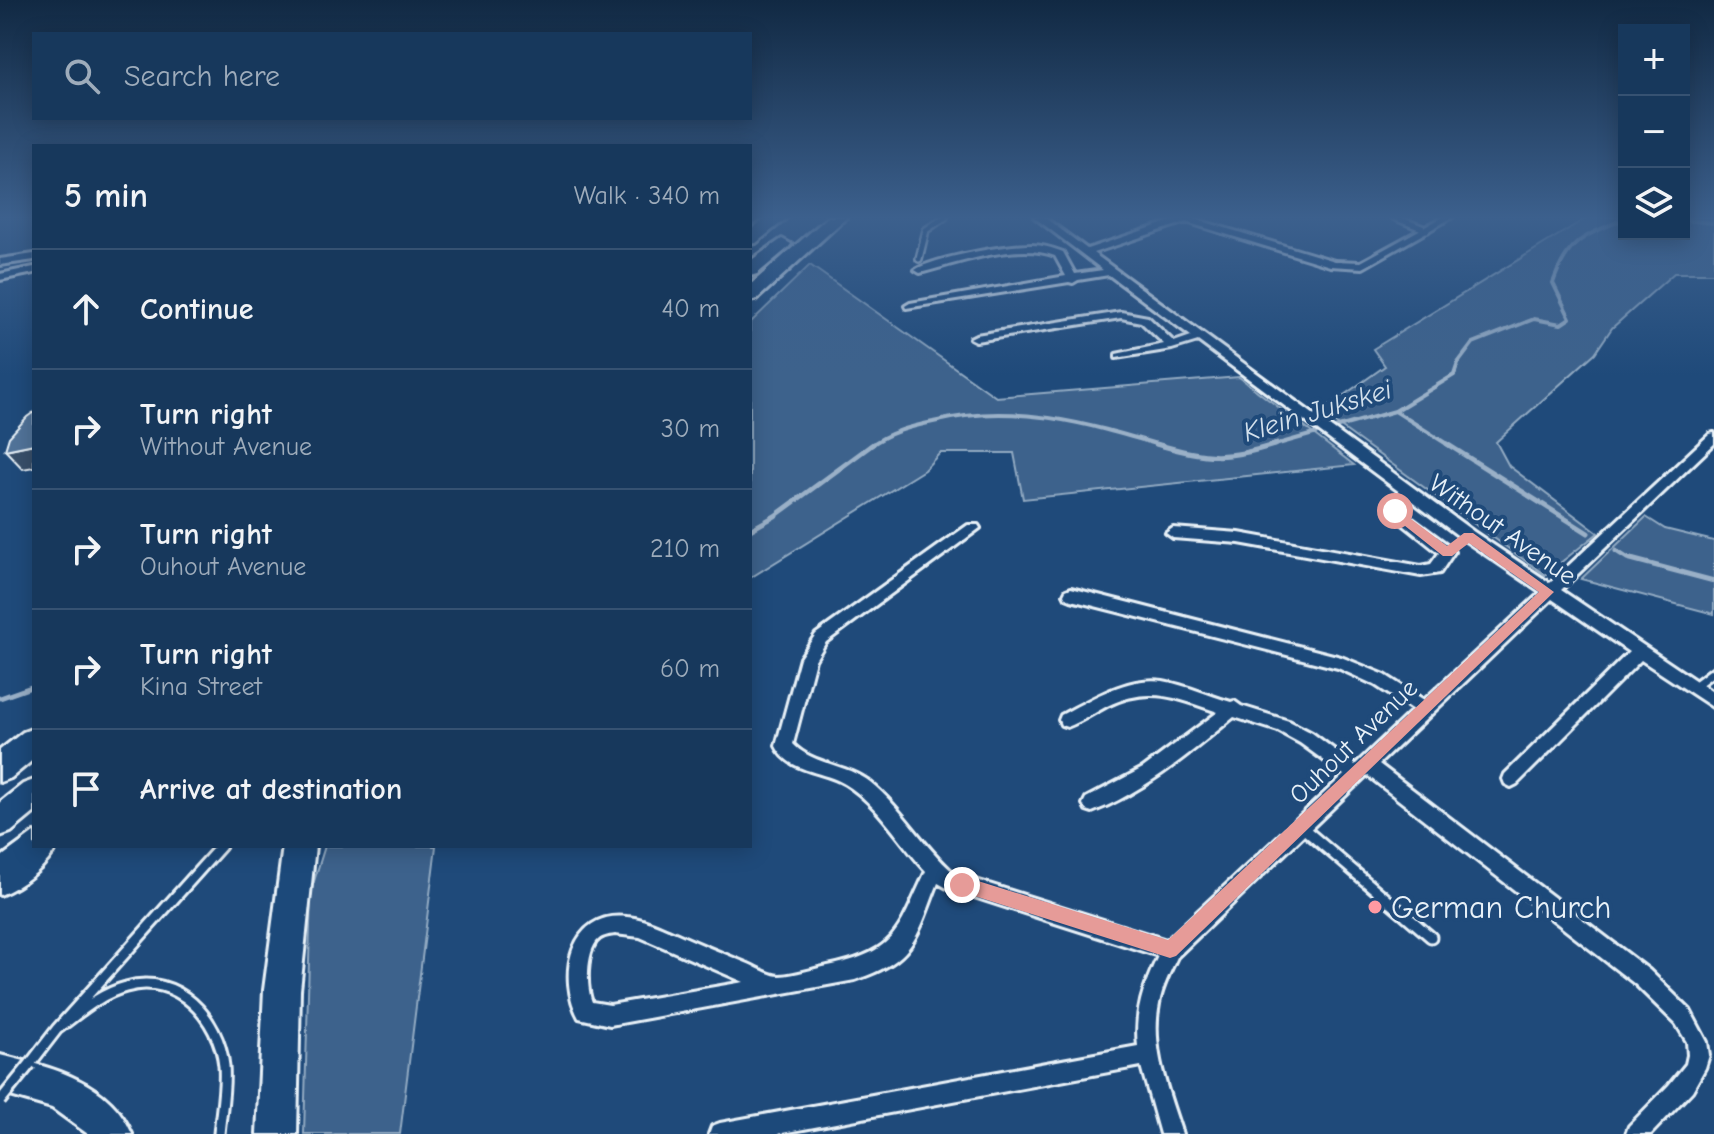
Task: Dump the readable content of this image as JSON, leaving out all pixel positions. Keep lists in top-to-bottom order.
{
  "streets": {
    "street": ["Without Avenue", "Ouhout Avenue"]
  },
  "crossings": [
    ["Without Avenue", "Ouhout Avenue"]
  ],
  "water": ["Klein Jukskei"],
  "places": ["German Church"],
  "page": {
    "map_buttons": ["+", "−"],
    "search": "Search here",
    "heading": ["5 min", "Walk · 340 m"],
    "list": [
      ["Continue", "40 m"],
      ["Turn right", "Without Avenue", "30 m"],
      ["Turn right", "Ouhout Avenue", "210 m"],
      ["Turn right", "Kina Street", "60 m"],
      "Arrive at destination"
    ]
  }
}
